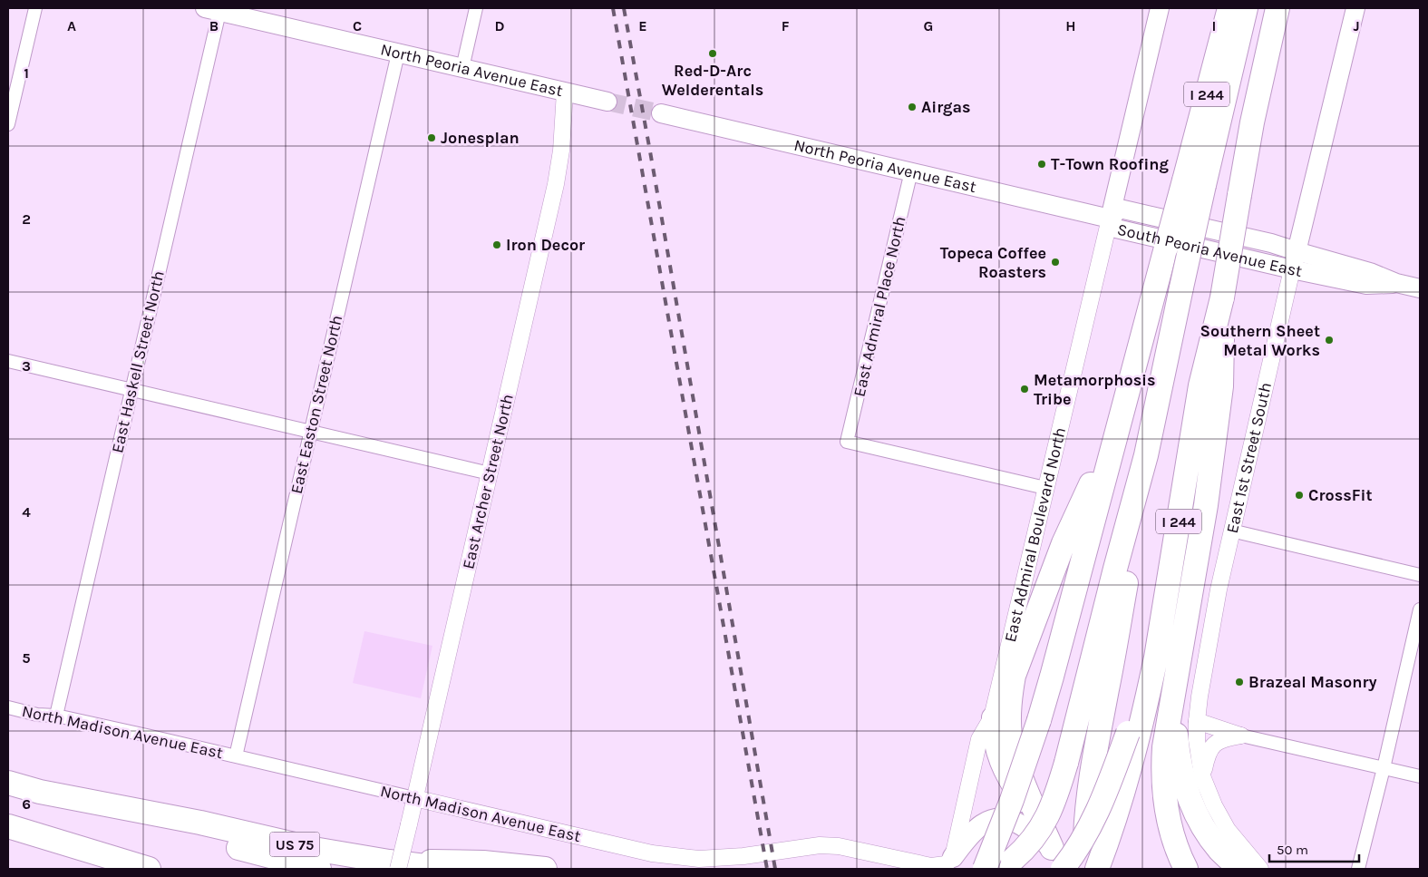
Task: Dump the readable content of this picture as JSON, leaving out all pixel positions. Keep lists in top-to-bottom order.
{
  "streets": {
    "highway": ["I 244", "US 75"],
    "main road": [
      "North Peoria Avenue East",
      "South Peoria Avenue East",
      "East 1st Street South",
      "East Admiral Boulevard North"
    ],
    "street": [
      "East Admiral Place North",
      "East Haskell Street North",
      "East Easton Street North",
      "East Archer Street North",
      "North Madison Avenue East"
    ]
  },
  "crossings": [
    ["North Peoria Avenue East", "South Peoria Avenue East"],
    ["North Peoria Avenue East", "East Admiral Place North"],
    ["North Peoria Avenue East", "East Haskell Street North"],
    ["North Peoria Avenue East", "East Easton Street North"],
    ["North Peoria Avenue East", "East Archer Street North"],
    ["North Peoria Avenue East", "East Admiral Boulevard North"],
    ["South Peoria Avenue East", "East 1st Street South"],
    ["South Peoria Avenue East", "East Admiral Boulevard North"],
    ["East Admiral Place North", "East Admiral Boulevard North"],
    ["East Haskell Street North", "North Madison Avenue East"],
    ["East Easton Street North", "North Madison Avenue East"],
    ["East Archer Street North", "North Madison Avenue East"],
    ["East Archer Street North", "US 75"],
    ["East Admiral Boulevard North", "North Madison Avenue East"]
  ],
  "places": [
    "Red-D-Arc Welderentals",
    "Airgas",
    "Jonesplan",
    "T-Town Roofing",
    "Iron Decor",
    "Topeca Coffee Roasters",
    "Southern Sheet Metal Works",
    "Metamorphosis Tribe",
    "CrossFit",
    "Brazeal Masonry"
  ],
  "scale_bar": "50 m",
  "grid": {
    "columns": [
      "A",
      "B",
      "C",
      "D",
      "E",
      "F",
      "G",
      "H",
      "I",
      "J"
    ],
    "rows": [
      "1",
      "2",
      "3",
      "4",
      "5",
      "6"
    ]
  }
}
